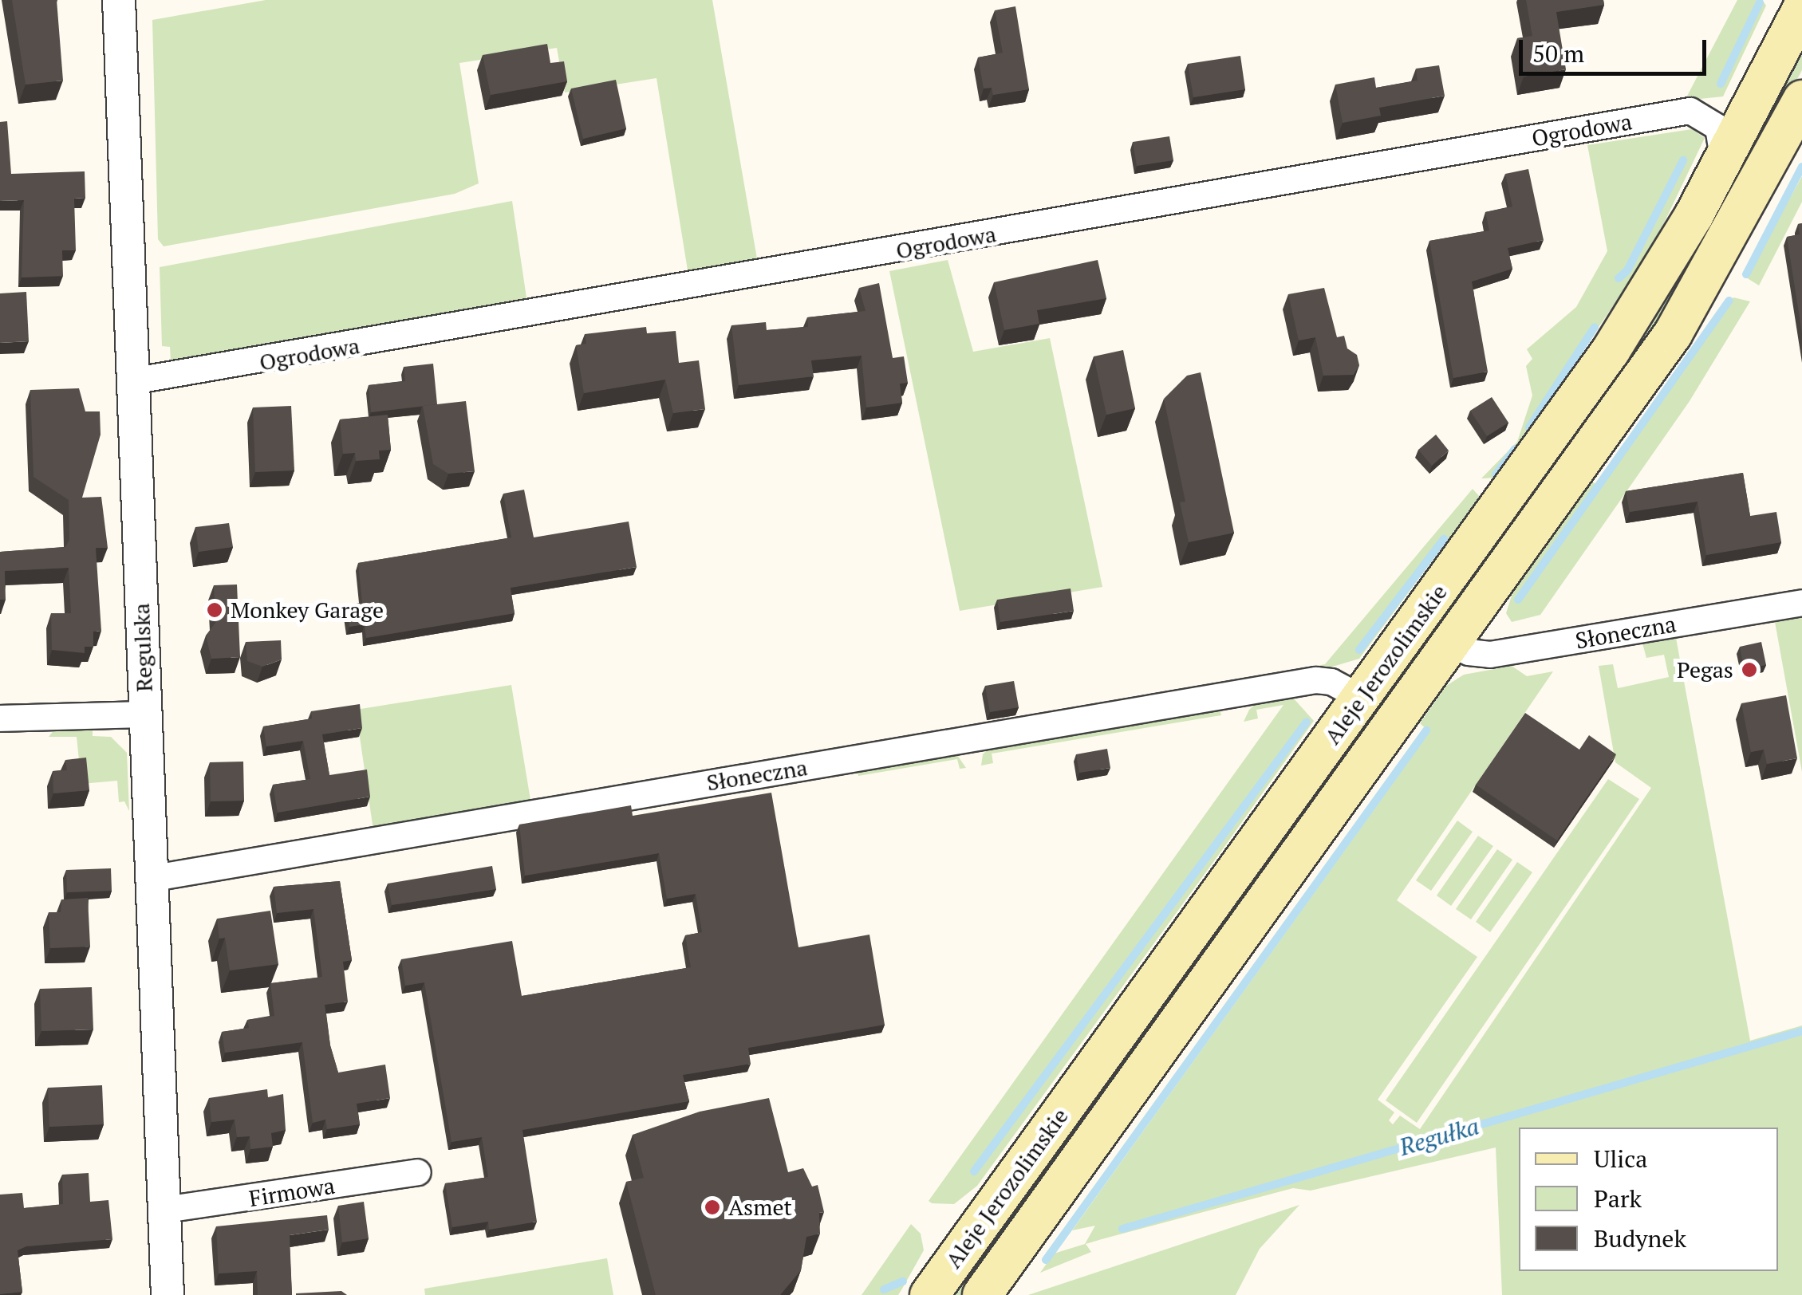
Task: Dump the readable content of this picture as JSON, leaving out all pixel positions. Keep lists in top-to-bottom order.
{
  "streets": {
    "main road": ["Aleje Jerozolimskie"],
    "street": [
      "Ogrodowa",
      "Słoneczna",
      "Regulska",
      "Firmowa"
    ]
  },
  "crossings": [
    ["Ogrodowa", "Regulska"],
    ["Ogrodowa", "Aleje Jerozolimskie"],
    ["Słoneczna", "Regulska"],
    ["Słoneczna", "Aleje Jerozolimskie"],
    ["Regulska", "Firmowa"]
  ],
  "water": ["Regułka"],
  "places": ["Monkey Garage", "Pegas", "Asmet"],
  "legend": ["Ulica", "Park", "Budynek"],
  "scale_bar": "50 m"
}
